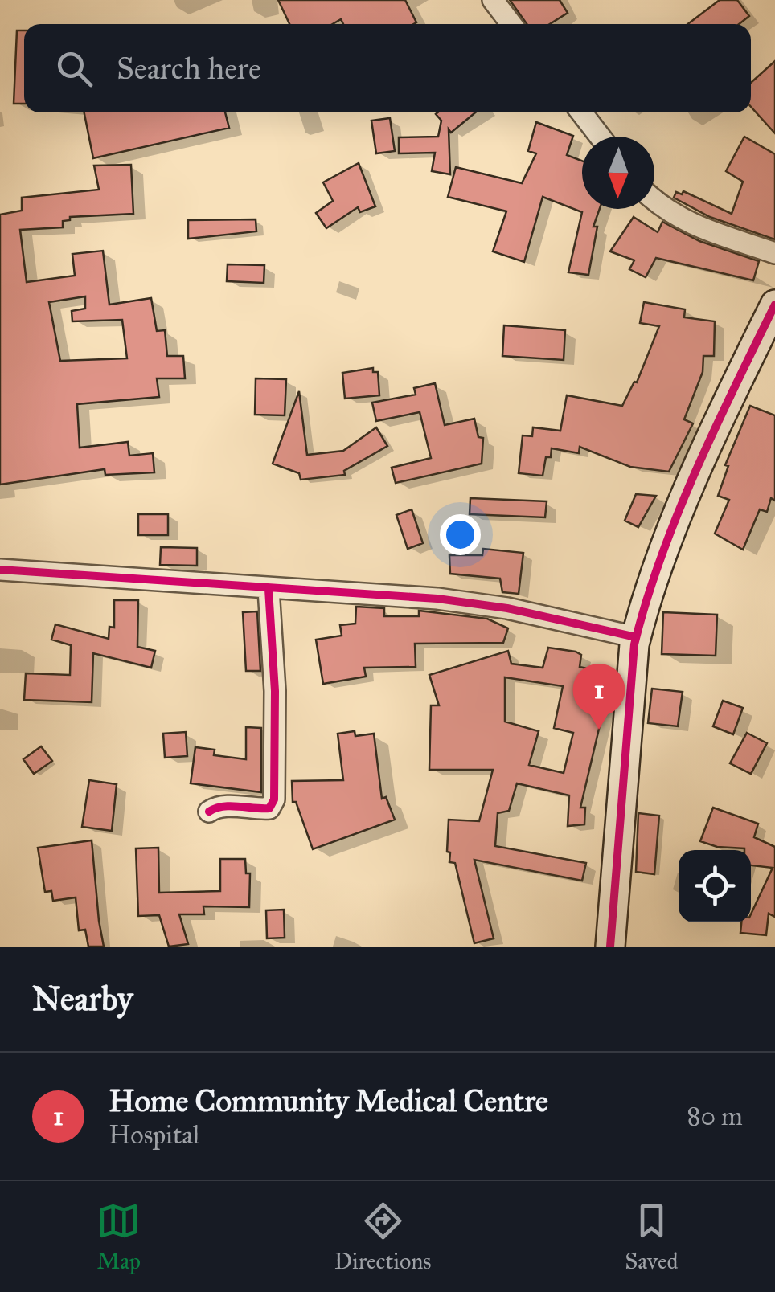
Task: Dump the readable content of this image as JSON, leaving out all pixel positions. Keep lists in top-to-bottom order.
{
  "north": "bottom",
  "page": {
    "search": "Search here",
    "pins": "1",
    "heading": "Nearby",
    "list": [
      {
        "mark": "1",
        "name": "Home Community Medical Centre",
        "note": "Hospital",
        "value": "80 m"
      }
    ],
    "nav": ["Map", "Directions", "Saved"]
  }
}
